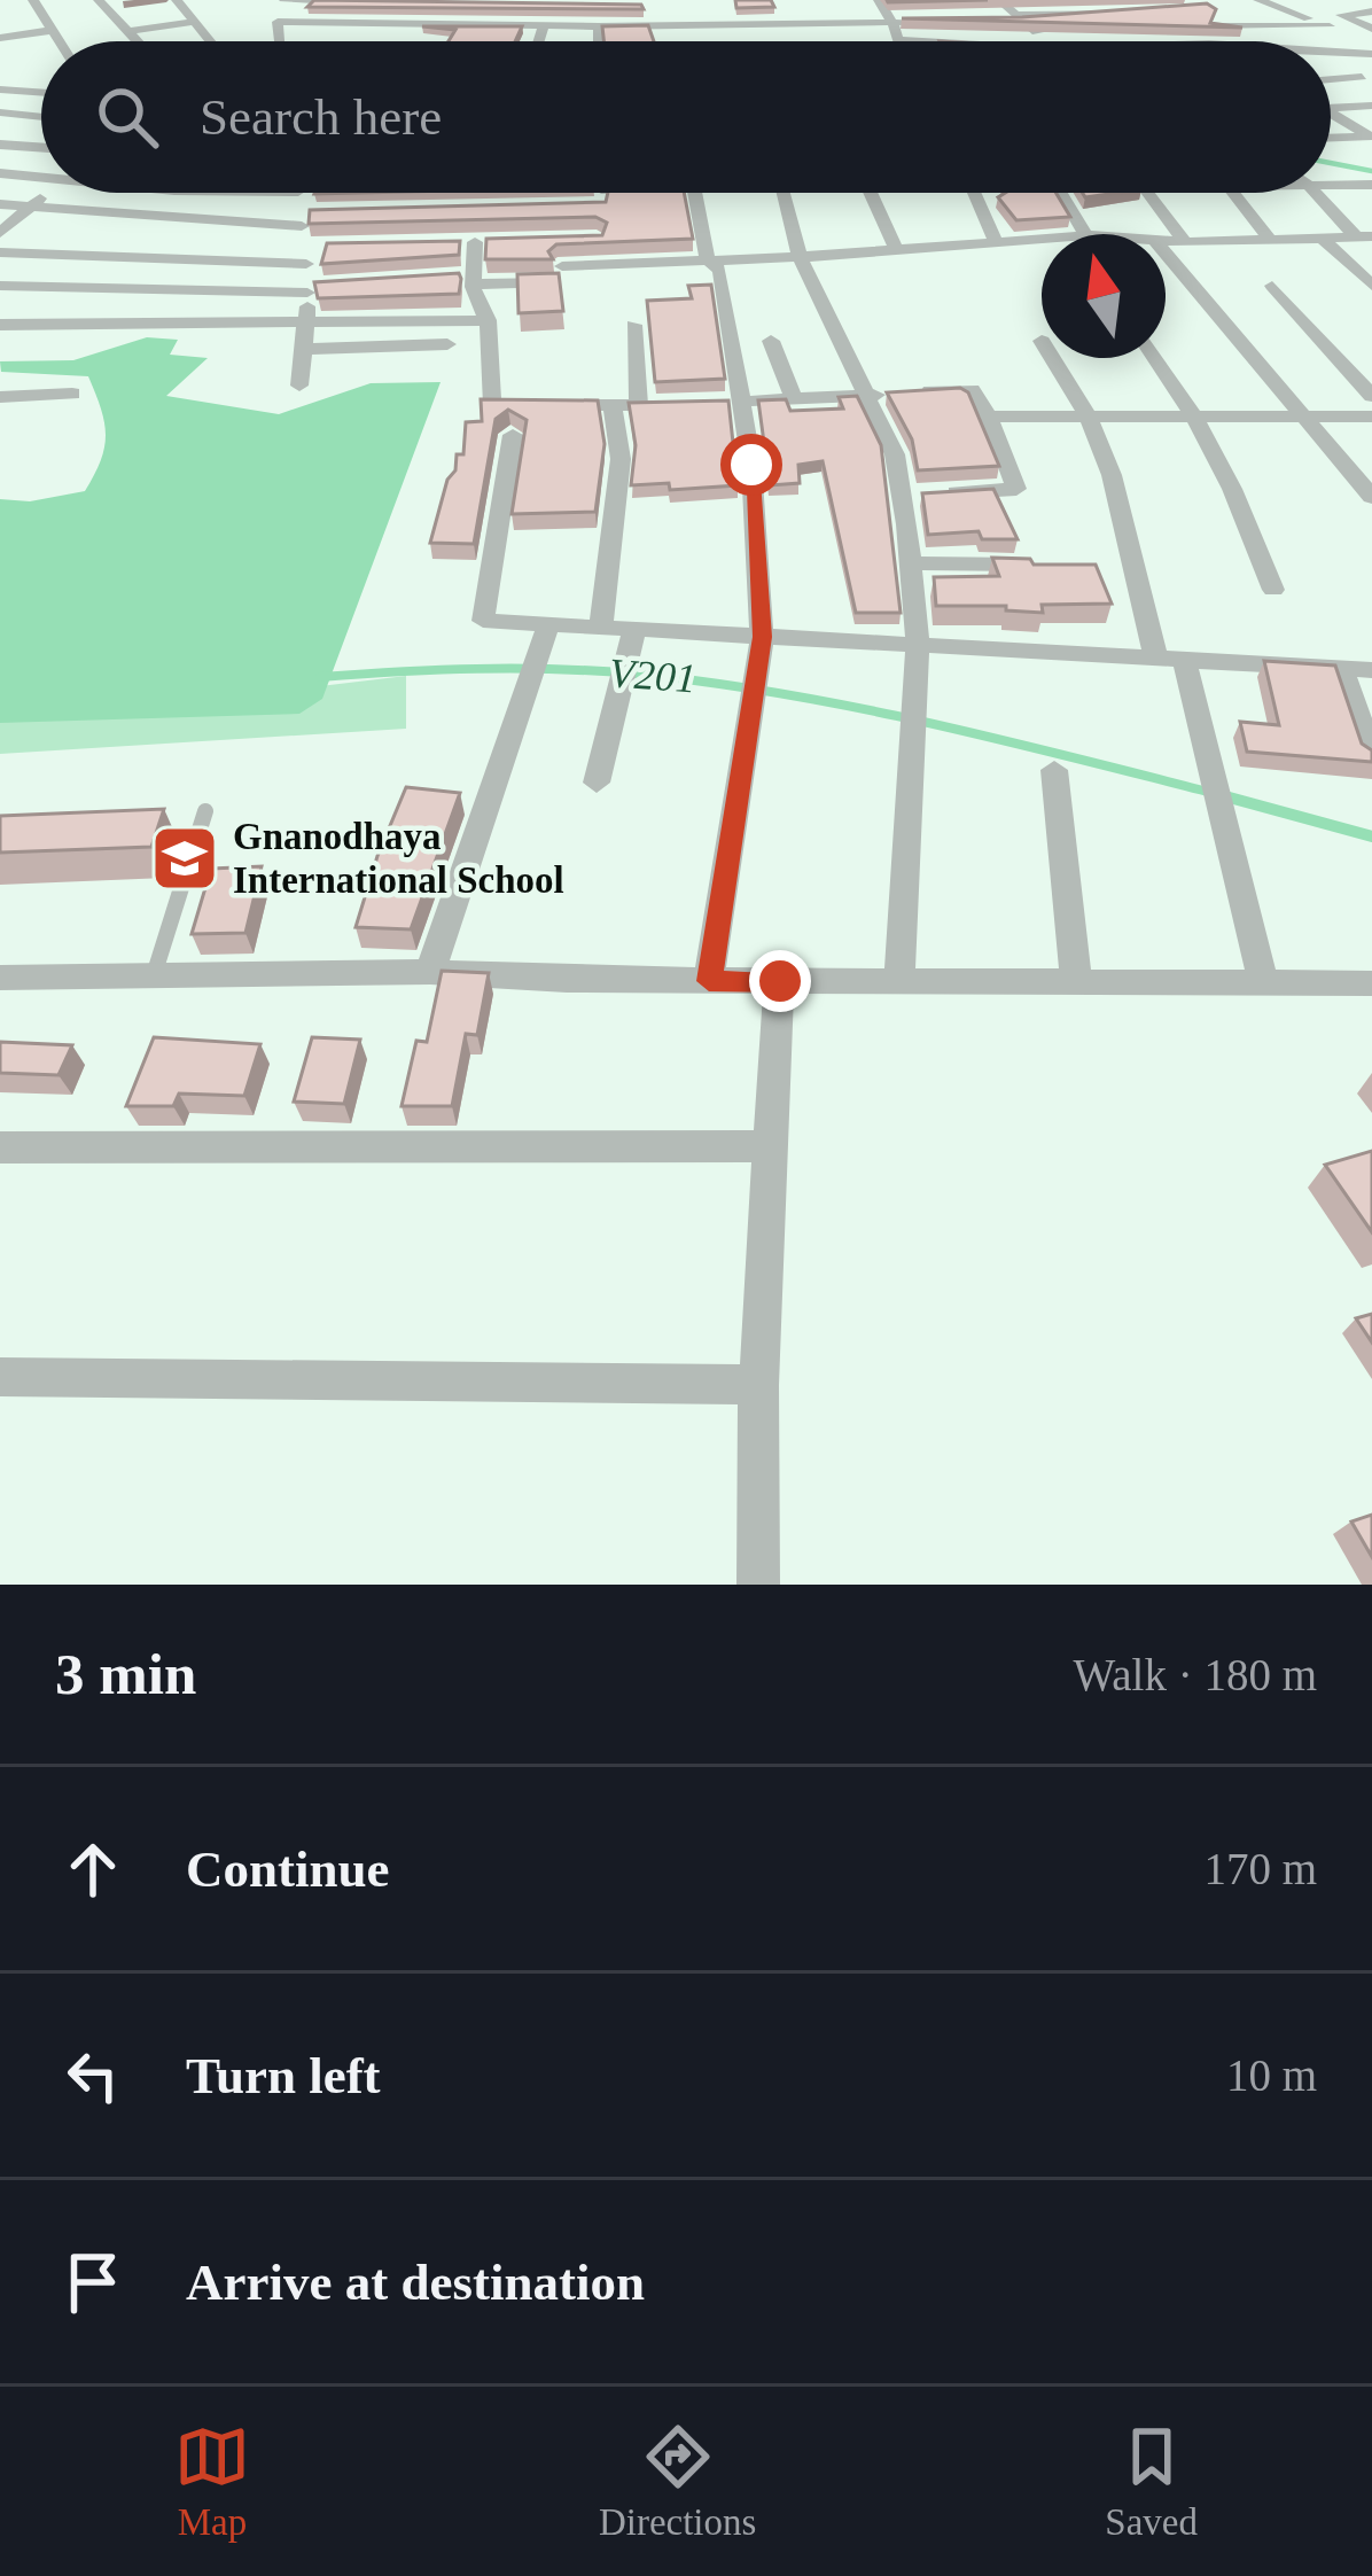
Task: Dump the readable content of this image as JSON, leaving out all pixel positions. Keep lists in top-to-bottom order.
{
  "water": ["V201"],
  "places": {
    "school or university": ["Gnanodhaya International School"]
  },
  "north": "top",
  "page": {
    "search": "Search here",
    "heading": ["3 min", "Walk · 180 m"],
    "list": [
      ["Continue", "170 m"],
      ["Turn left", "10 m"],
      "Arrive at destination"
    ],
    "nav": ["Map", "Directions", "Saved"]
  }
}
